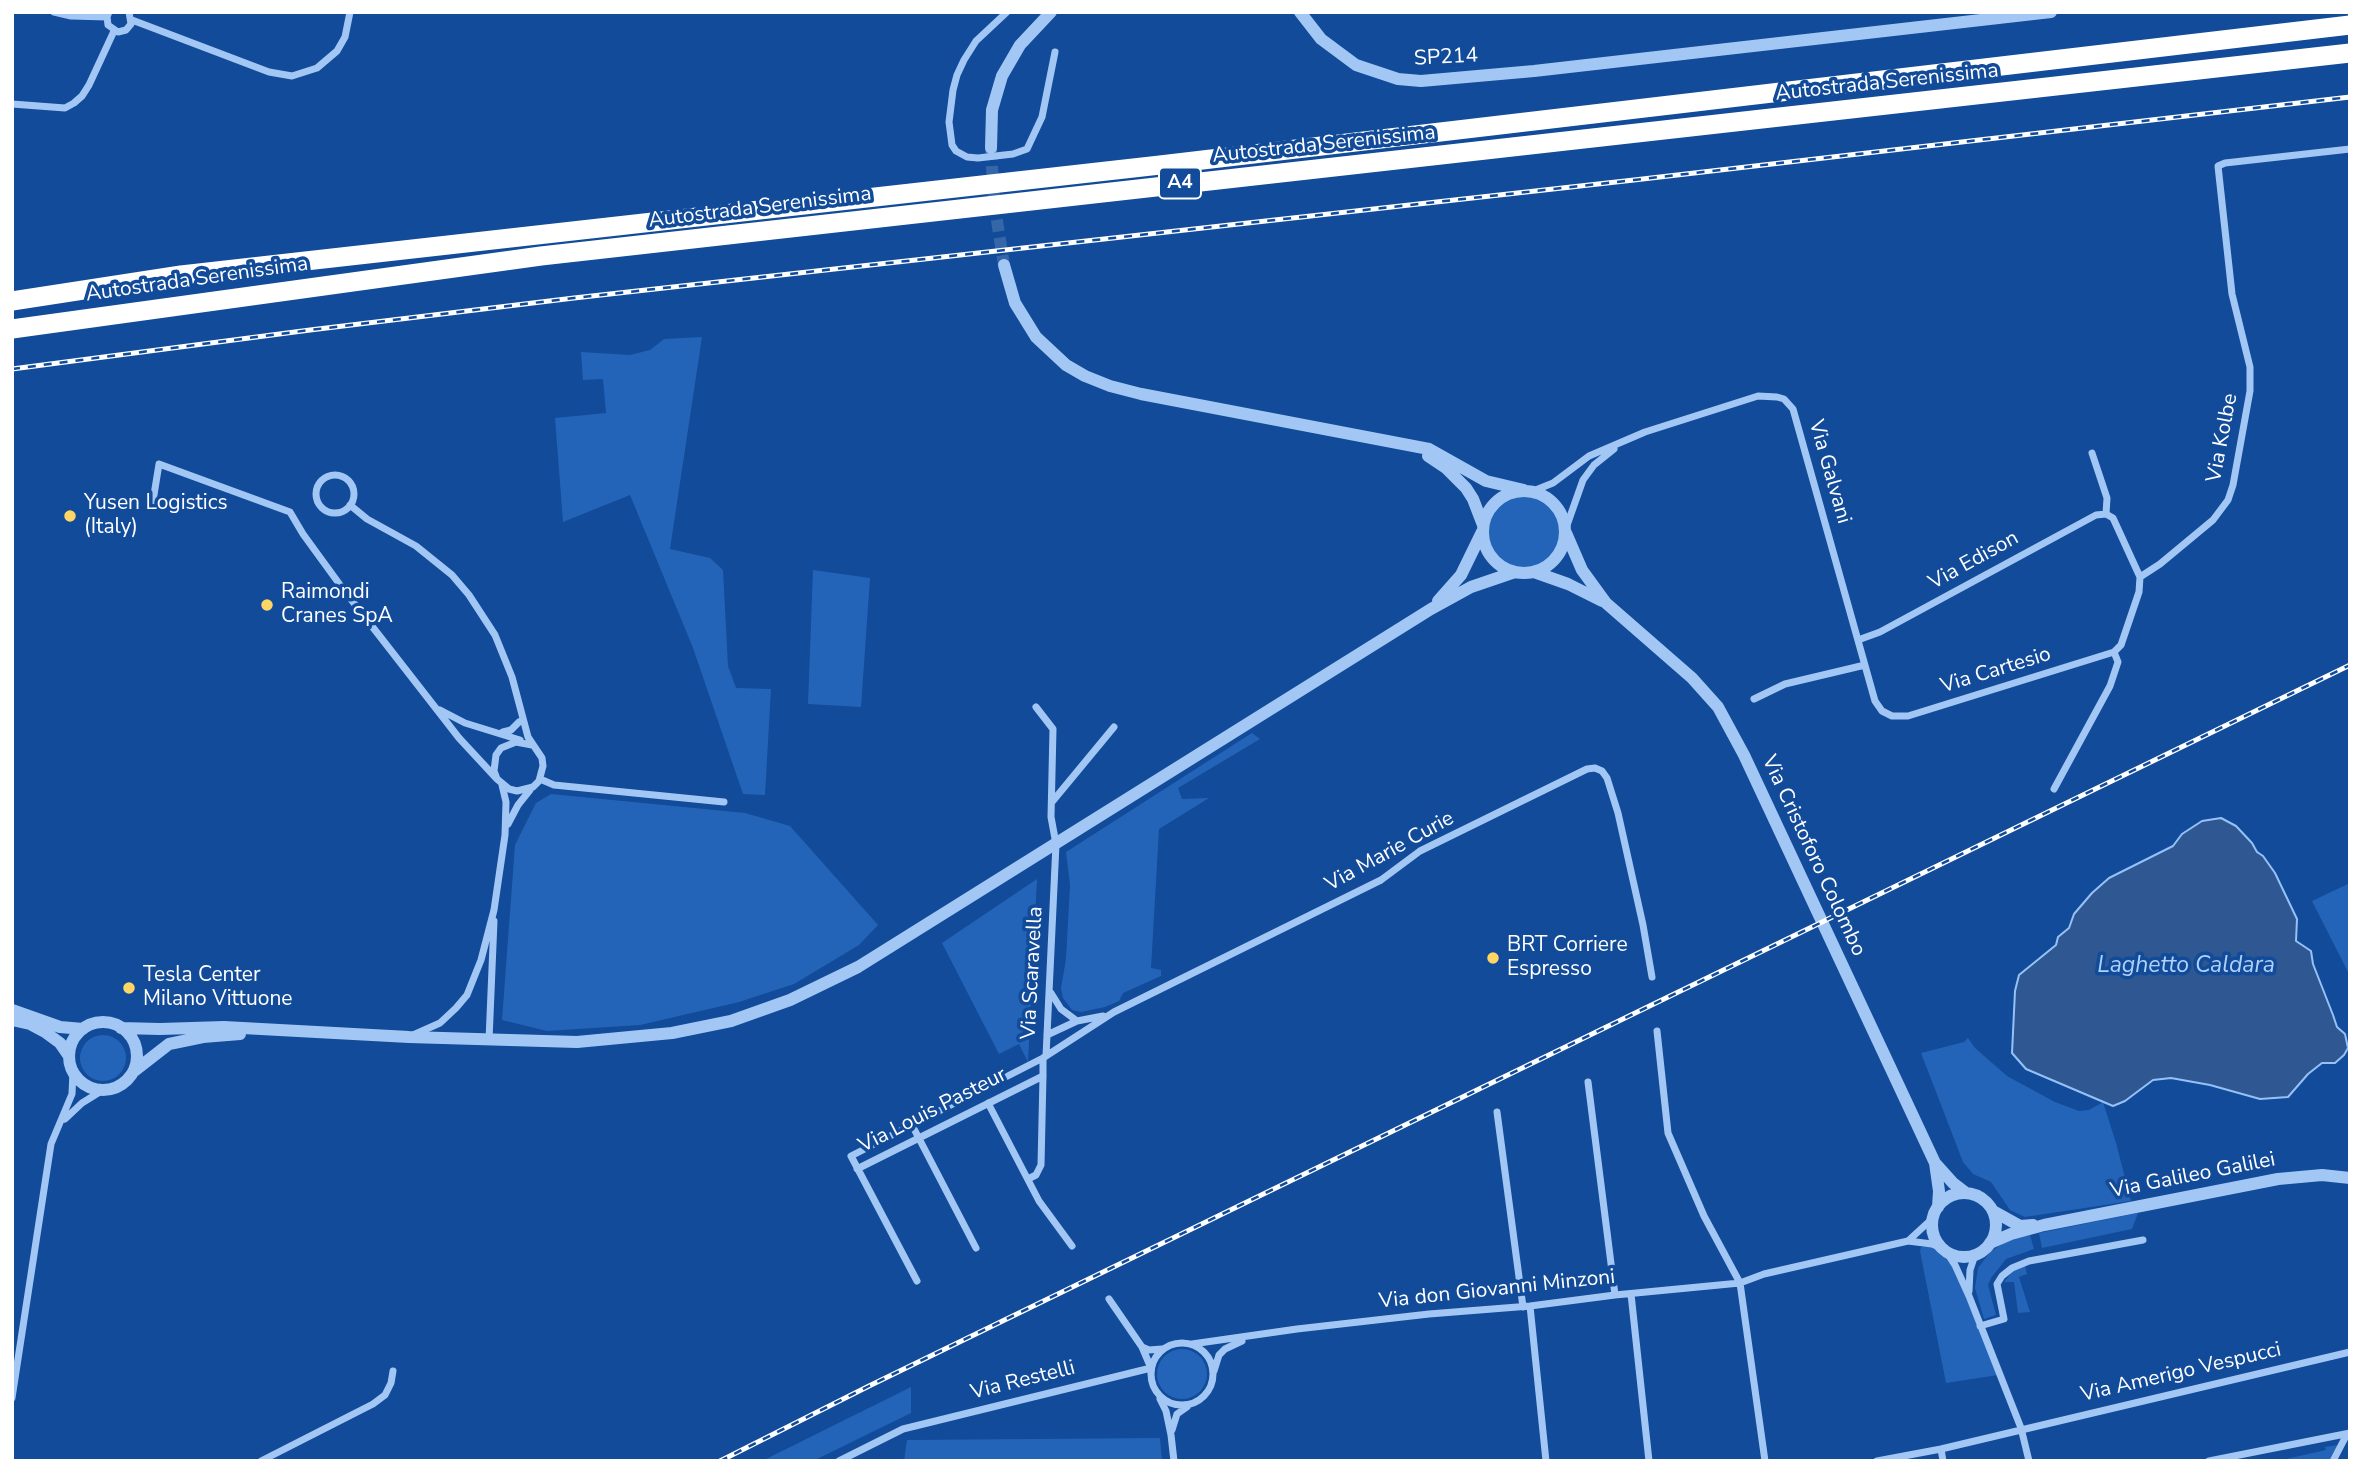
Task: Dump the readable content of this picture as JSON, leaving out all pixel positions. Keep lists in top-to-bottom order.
{
  "streets": {
    "highway": ["Autostrada Serenissima", "A4"],
    "street": [
      "SP214",
      "Via Kolbe",
      "Via Galvani",
      "Via Edison",
      "Via Cartesio",
      "Via Marie Curie",
      "Via Cristoforo Colombo",
      "Via Scaravella",
      "Via Louis Pasteur",
      "Via Galileo Galilei",
      "Via don Giovanni Minzoni",
      "Via Amerigo Vespucci",
      "Via Restelli"
    ]
  },
  "crossings": [
    ["Via Galvani", "Via Edison"],
    ["Via Galvani", "Via Cartesio"],
    ["Via Galvani", "Via Cristoforo Colombo"],
    ["Via Marie Curie", "Via Scaravella"],
    ["Via Marie Curie", "Via Louis Pasteur"],
    ["Via Cristoforo Colombo", "Via Galileo Galilei"],
    ["Via Scaravella", "Via Louis Pasteur"],
    ["Via don Giovanni Minzoni", "Via Restelli"]
  ],
  "water": ["Laghetto Caldara"],
  "places": [
    "Yusen Logistics (Italy)",
    "Raimondi Cranes SpA",
    "BRT Corriere Espresso",
    "Tesla Center Milano Vittuone"
  ]
}
